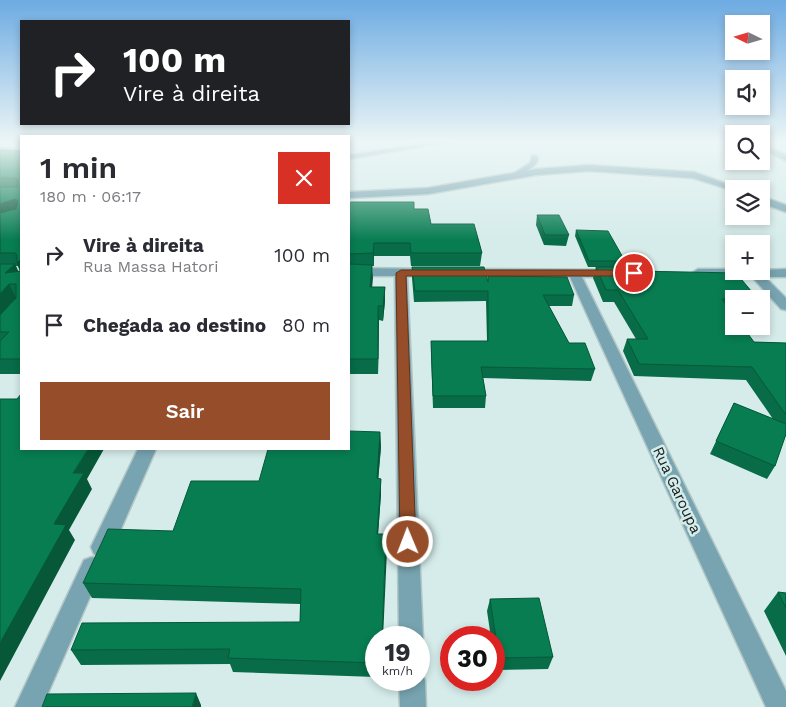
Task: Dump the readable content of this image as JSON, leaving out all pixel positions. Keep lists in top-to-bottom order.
{
  "streets": {
    "street": ["Rua Garoupa"]
  },
  "north": "left",
  "page": {
    "map_buttons": ["+", "−"],
    "turn": ["100 m", "Vire à direita"],
    "heading": ["1 min", "180 m · 06:17"],
    "list": [
      {
        "name": "Vire à direita",
        "note": "Rua Massa Hatori",
        "value": "100 m"
      },
      {
        "name": "Chegada ao destino",
        "value": "80 m"
      }
    ],
    "buttons": "Sair",
    "speed": "19 km/h",
    "limit": "30"
  }
}
